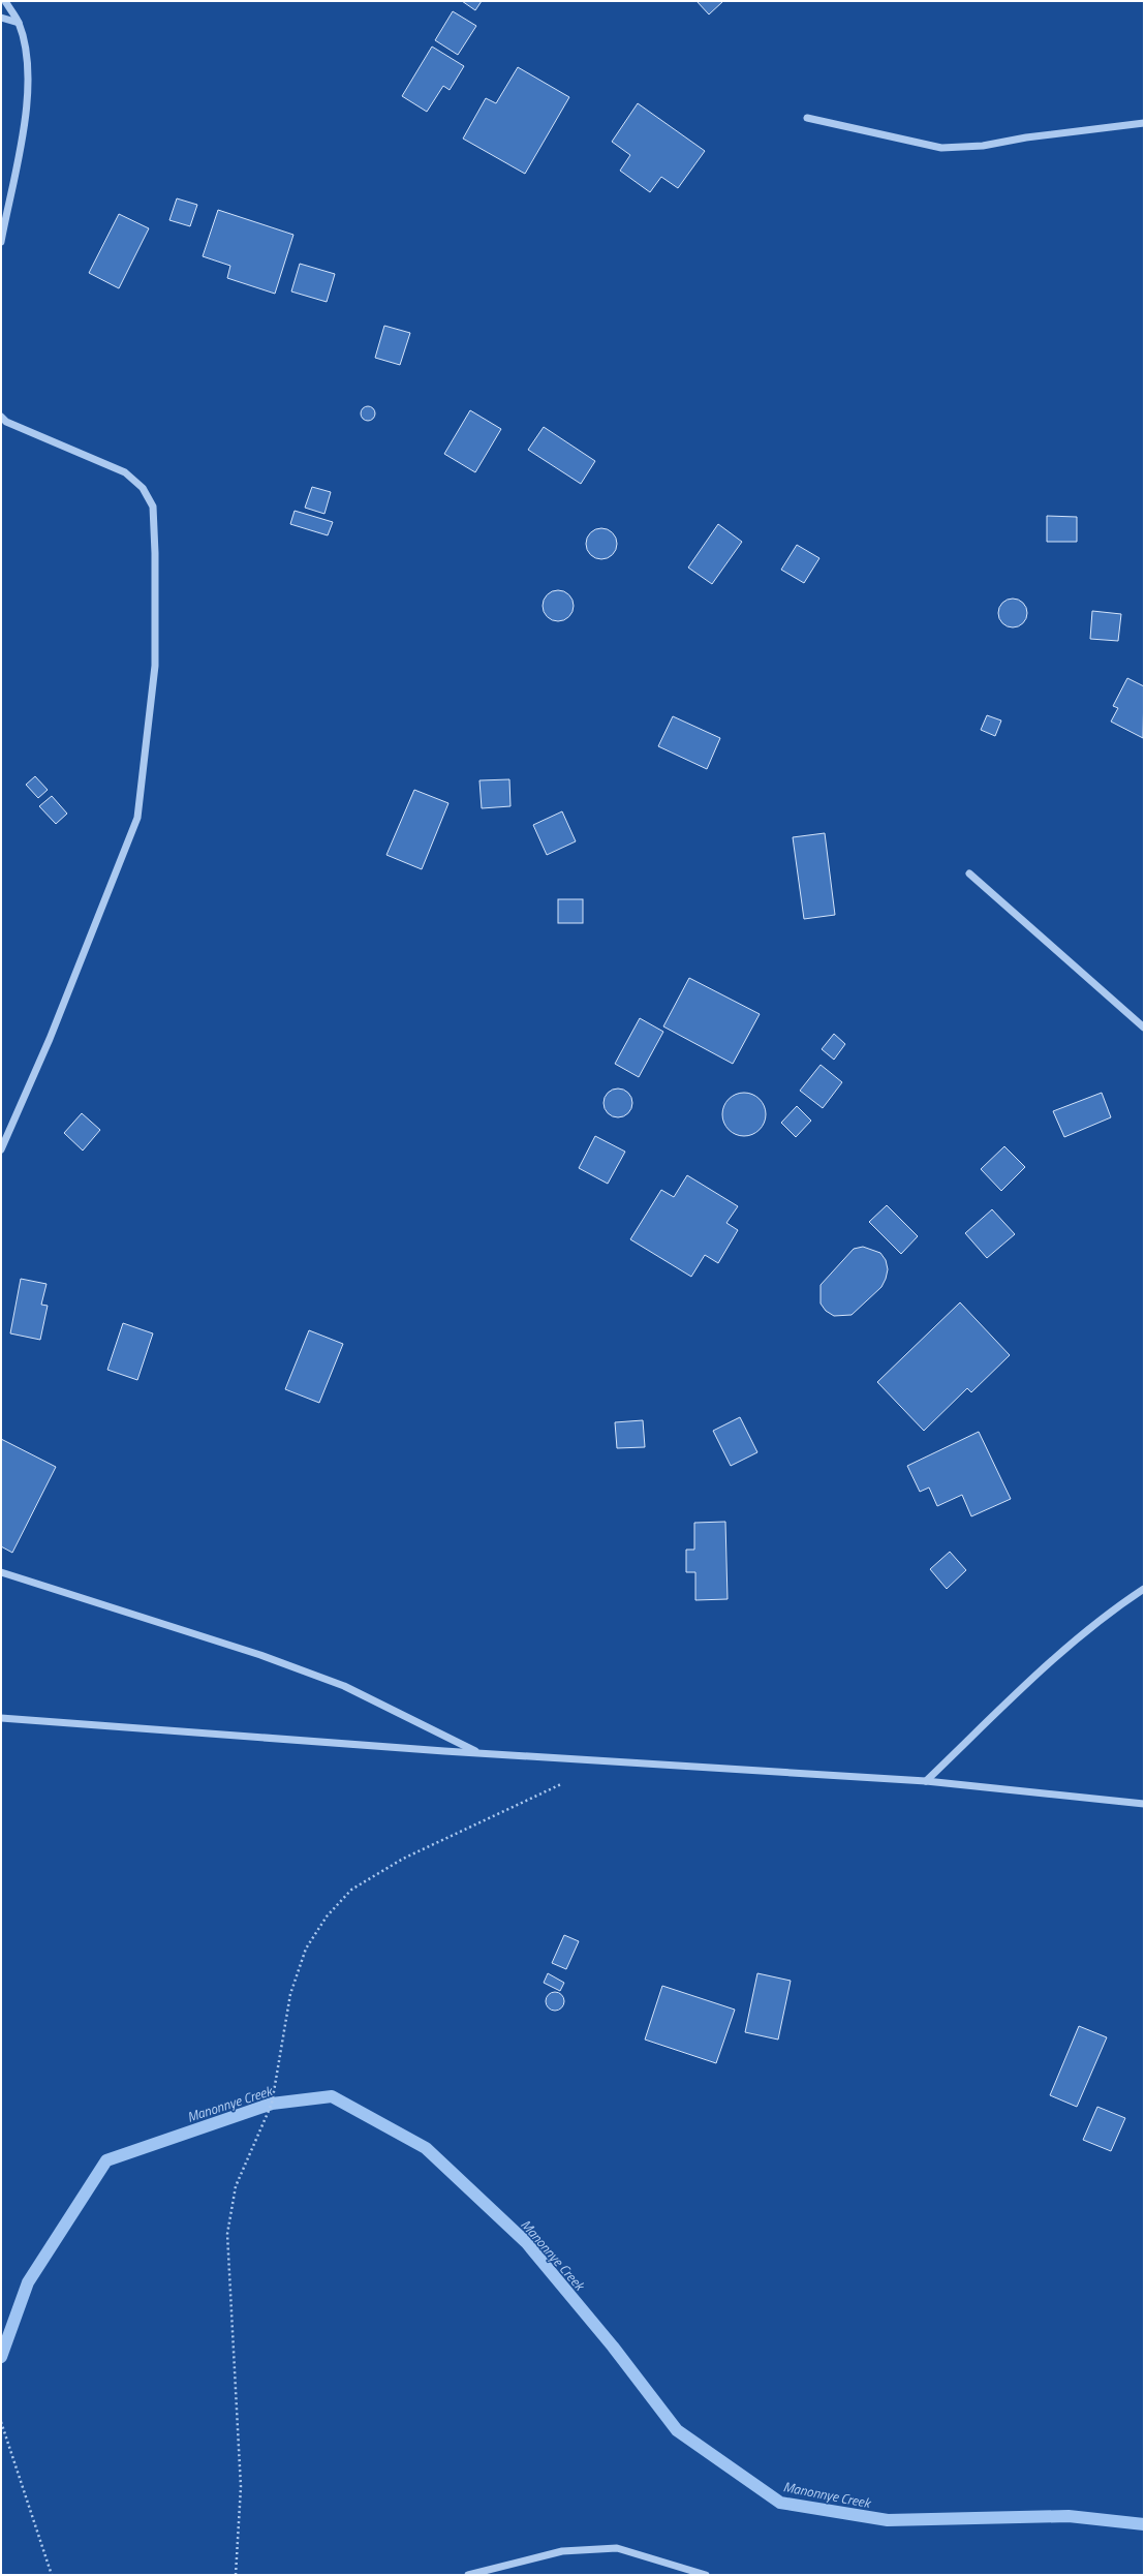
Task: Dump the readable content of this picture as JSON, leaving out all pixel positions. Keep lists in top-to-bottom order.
{
  "water": ["Manonnye Creek"]
}
